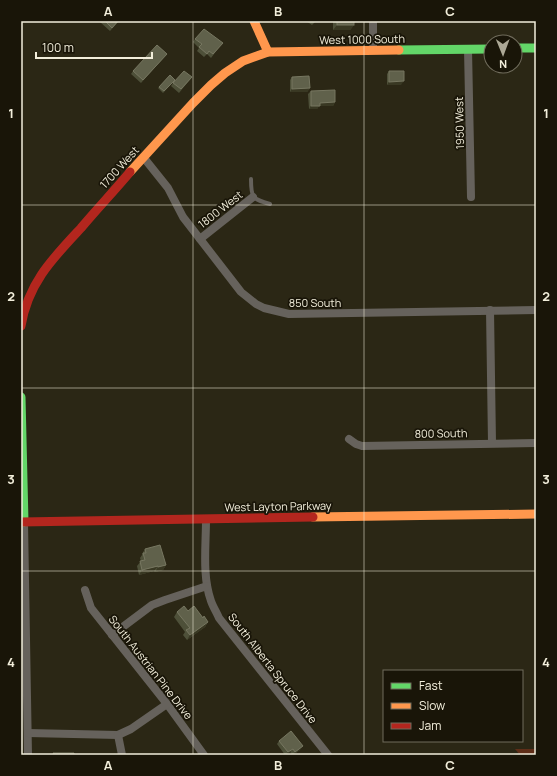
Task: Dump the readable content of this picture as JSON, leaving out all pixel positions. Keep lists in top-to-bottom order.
{
  "streets": {
    "street": [
      "West 1000 South",
      "1950 West",
      "1700 West",
      "1800 West",
      "850 South",
      "800 South",
      "West Layton Parkway",
      "South Austrian Pine Drive",
      "South Alberta Spruce Drive"
    ]
  },
  "crossings": [
    ["West 1000 South", "1950 West"],
    ["West 1000 South", "1700 West"],
    ["1700 West", "850 South"],
    ["1800 West", "850 South"],
    ["West Layton Parkway", "South Alberta Spruce Drive"]
  ],
  "legend": ["Fast", "Slow", "Jam"],
  "scale_bar": "100 m",
  "north": "bottom",
  "grid": {
    "columns": ["A", "B", "C"],
    "rows": [
      "1",
      "2",
      "3",
      "4"
    ]
  }
}
